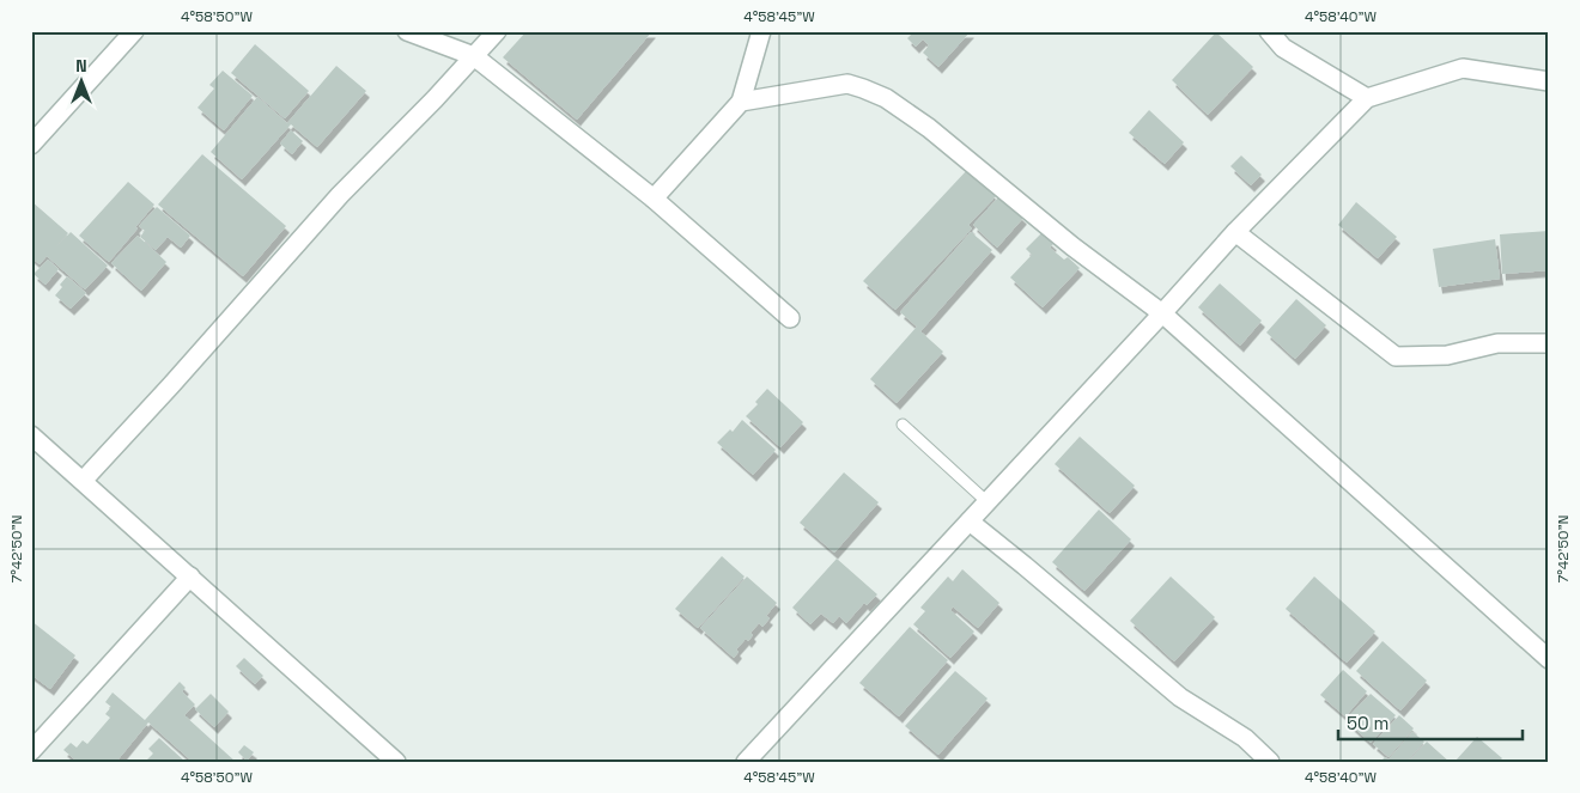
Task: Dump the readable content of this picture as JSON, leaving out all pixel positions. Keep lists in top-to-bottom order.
{
  "scale_bar": "50 m",
  "north": "top",
  "coordinates": [
    "4°58'50\"W",
    "4°58'45\"W",
    "4°58'40\"W",
    "7°42'50\"N"
  ]
}
